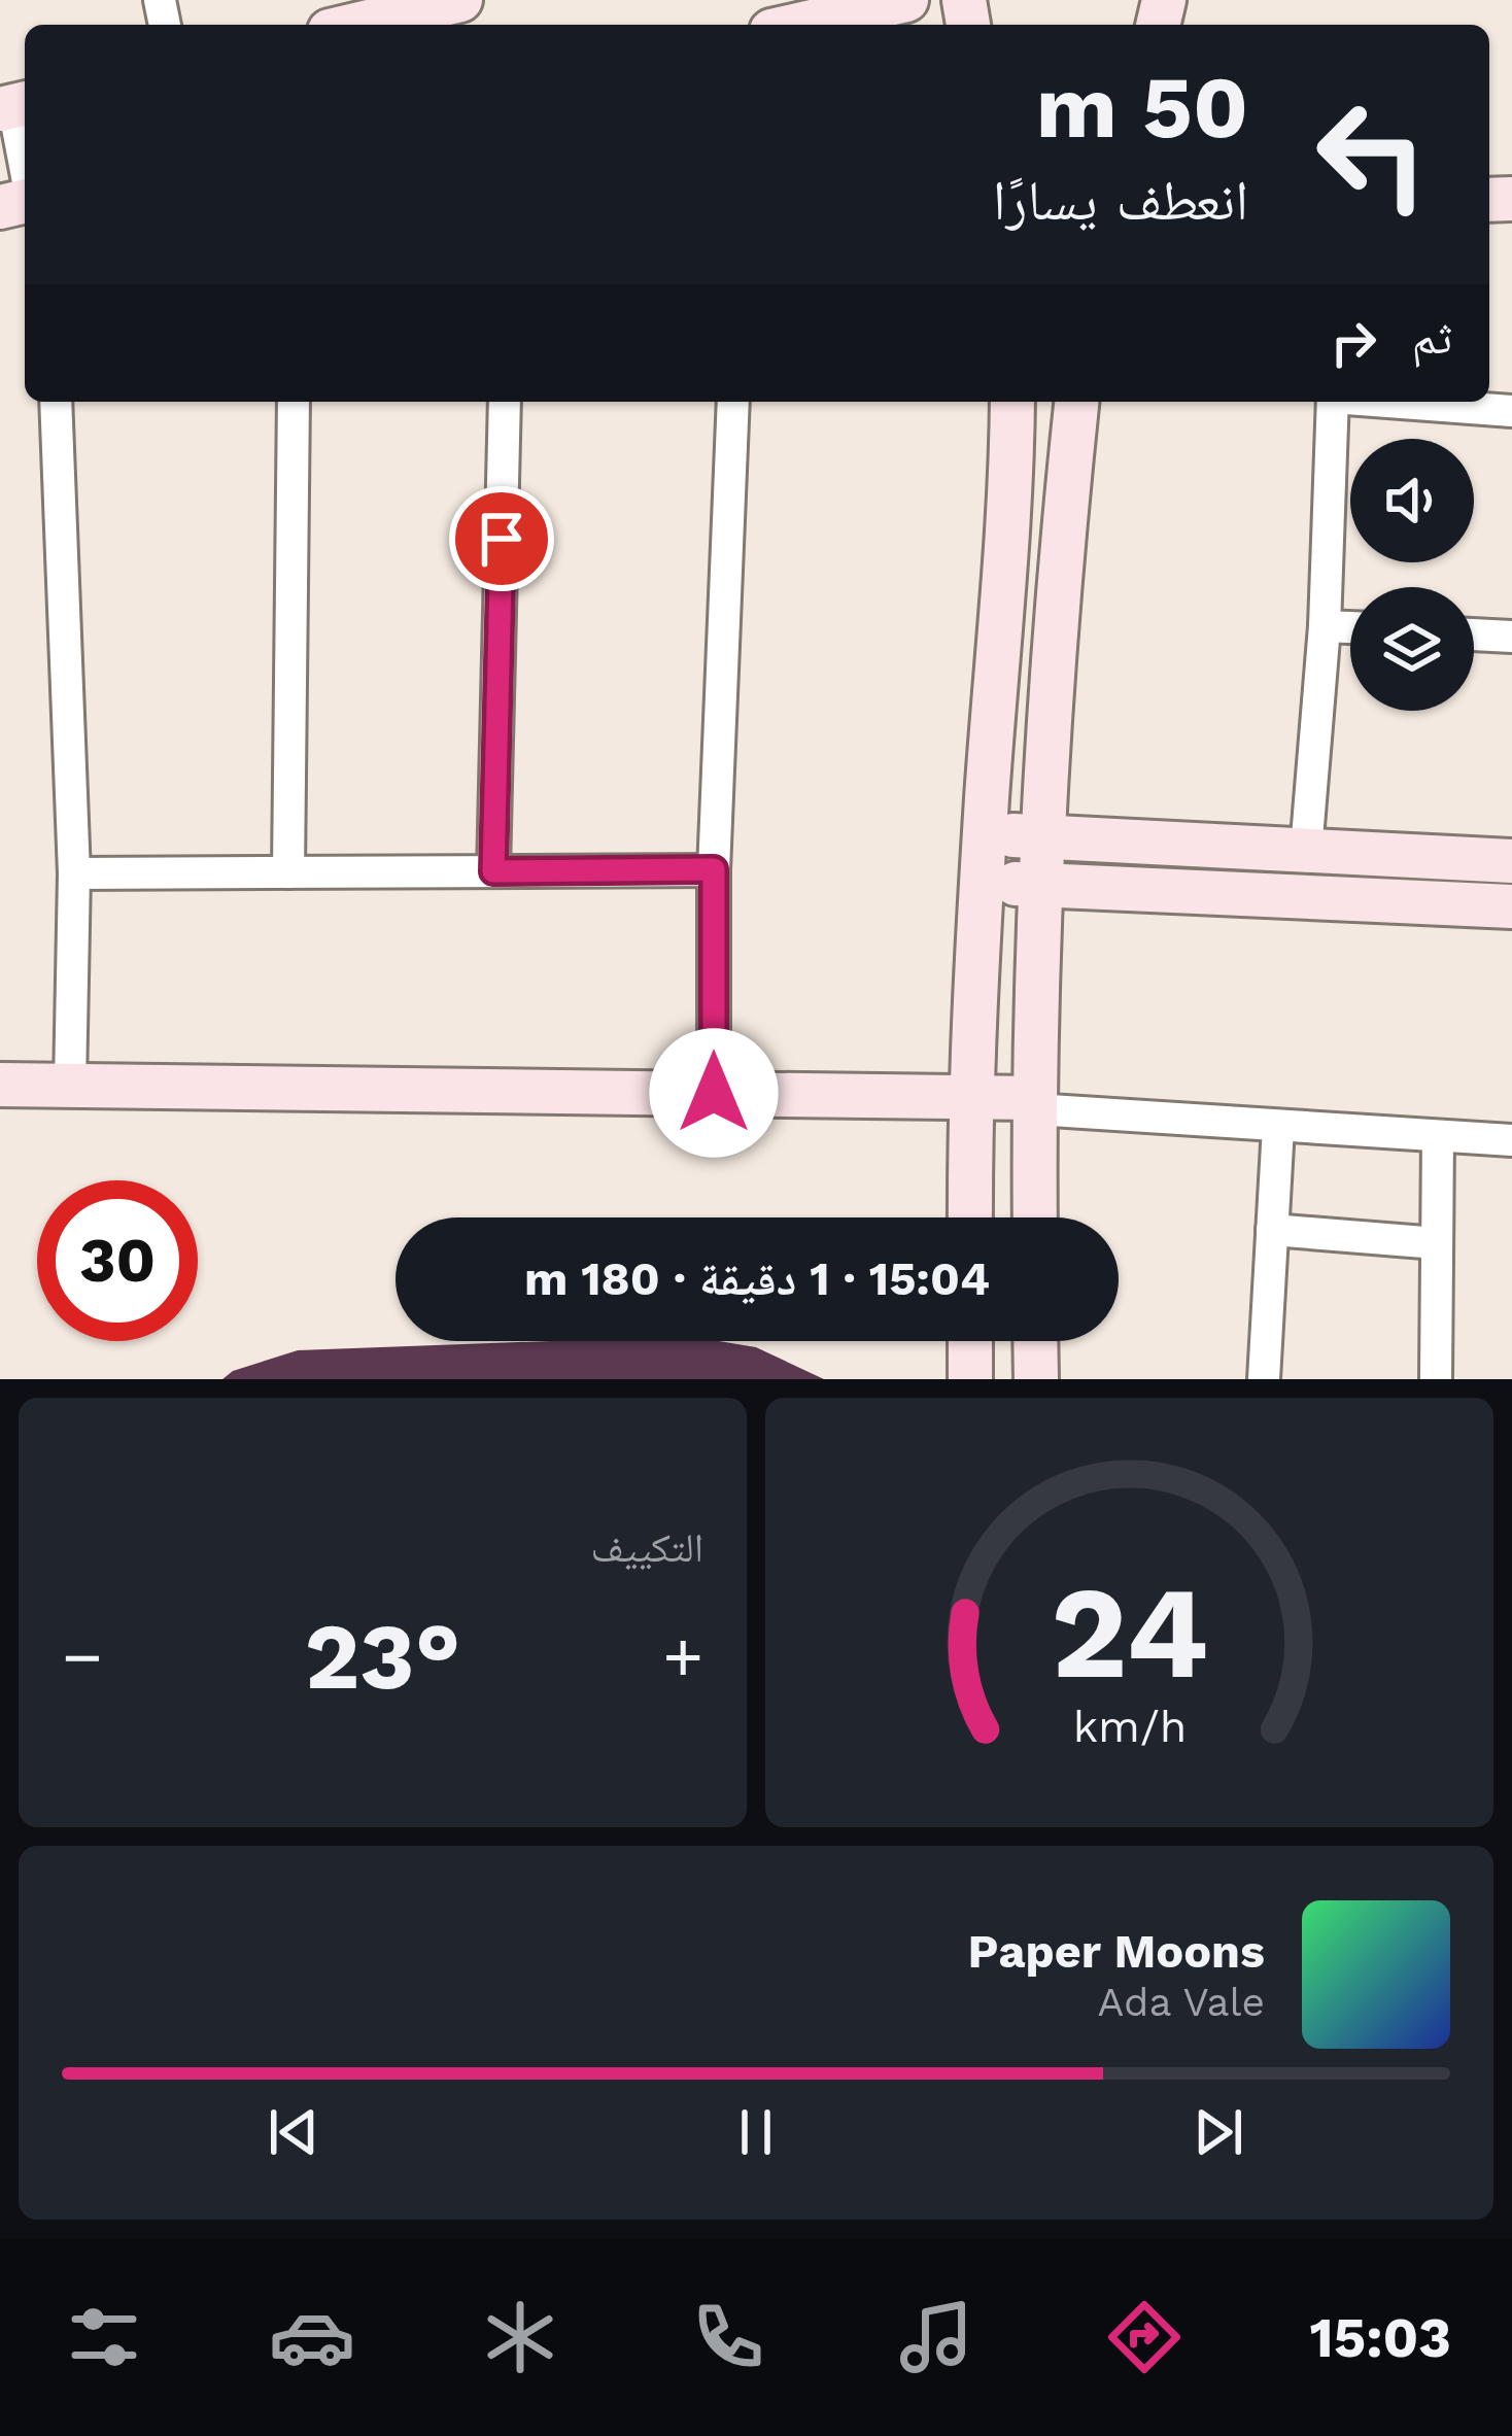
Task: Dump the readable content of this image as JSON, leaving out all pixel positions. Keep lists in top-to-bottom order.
{
  "page": {
    "turn": ["50 m", "انعطف يسارًا"],
    "then": "ثم",
    "limit": "30",
    "trip": "15:04 · 1 دقيقة · 180 m",
    "tile": "التكييف",
    "heat": ["−", "23°", "+"],
    "song": ["Paper Moons", "Ada Vale"],
    "tabs": "15:03",
    "gauge": ["24", "km/h"]
  }
}
